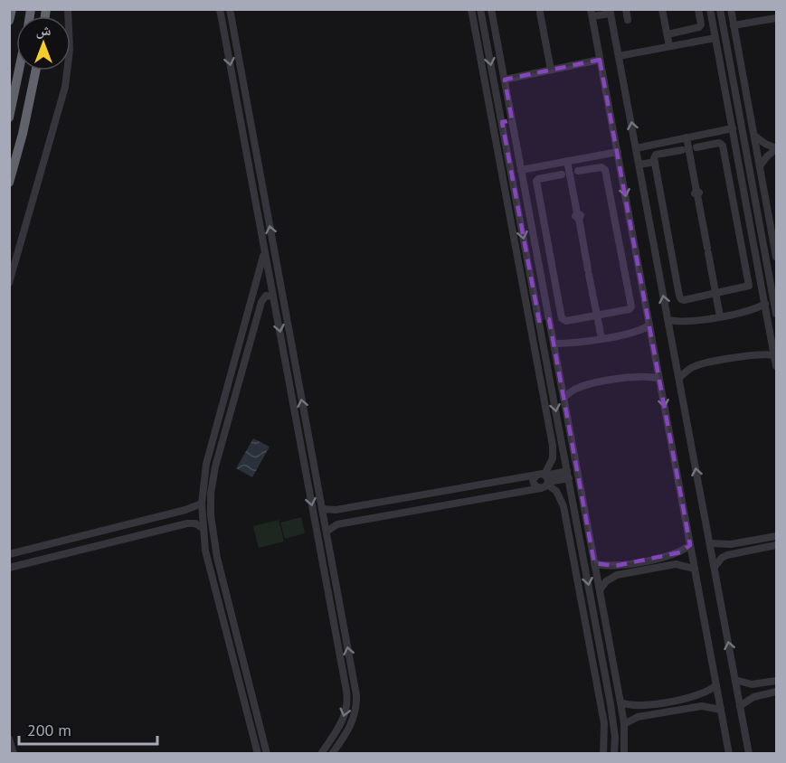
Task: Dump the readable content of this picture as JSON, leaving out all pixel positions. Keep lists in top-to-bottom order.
{
  "scale_bar": "200 m",
  "north": "top"
}
